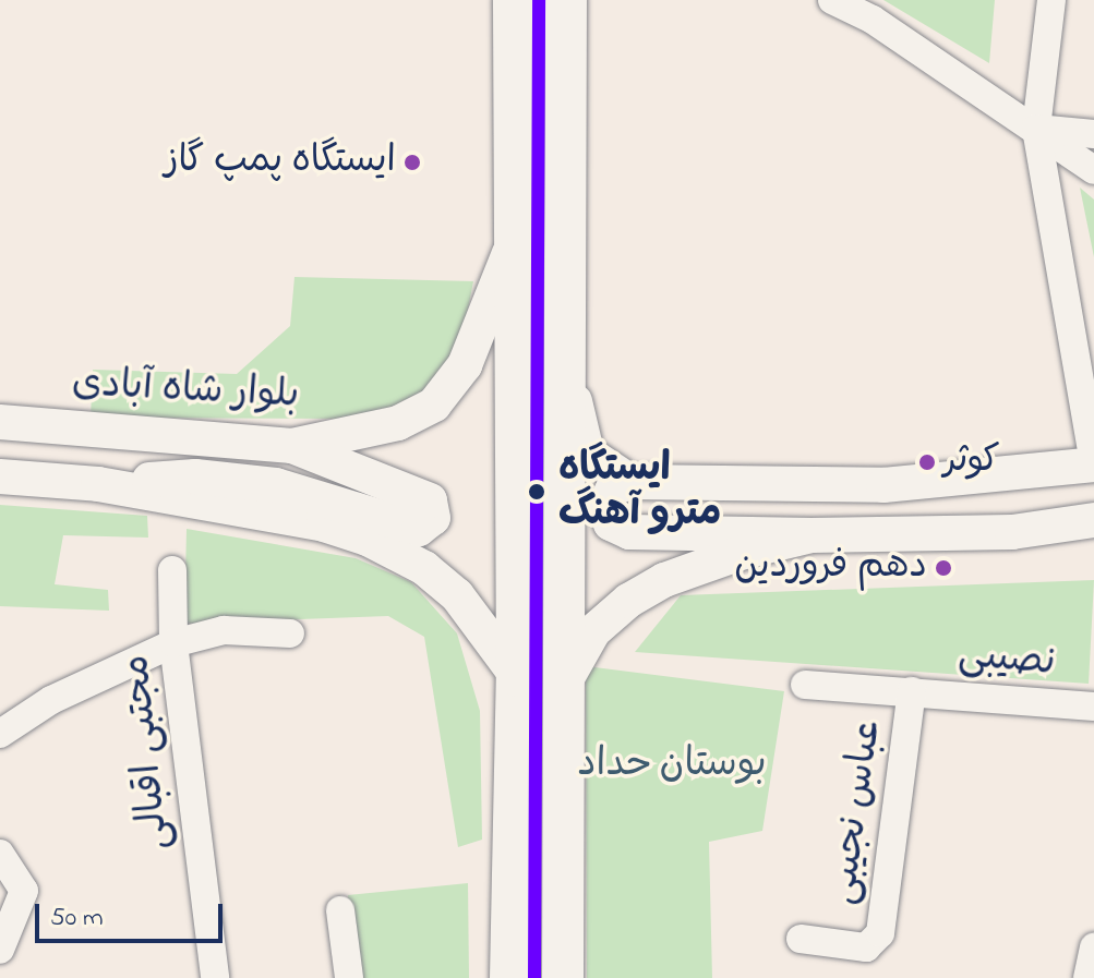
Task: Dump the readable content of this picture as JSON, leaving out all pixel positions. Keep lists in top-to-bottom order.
{
  "streets": {
    "main road": ["بلوار شاه آبادی"],
    "street": ["نصیبی", "مجتبی اقبالی", "عباس نجیبی"]
  },
  "crossings": [
    ["نصیبی", "عباس نجیبی"]
  ],
  "parks": ["بوستان حداد"],
  "places": [
    "ایستگاه پمپ گاز",
    "کوثر",
    "ایستگاه مترو آهنگ",
    "دهم فروردین"
  ],
  "scale_bar": "50 m"
}
